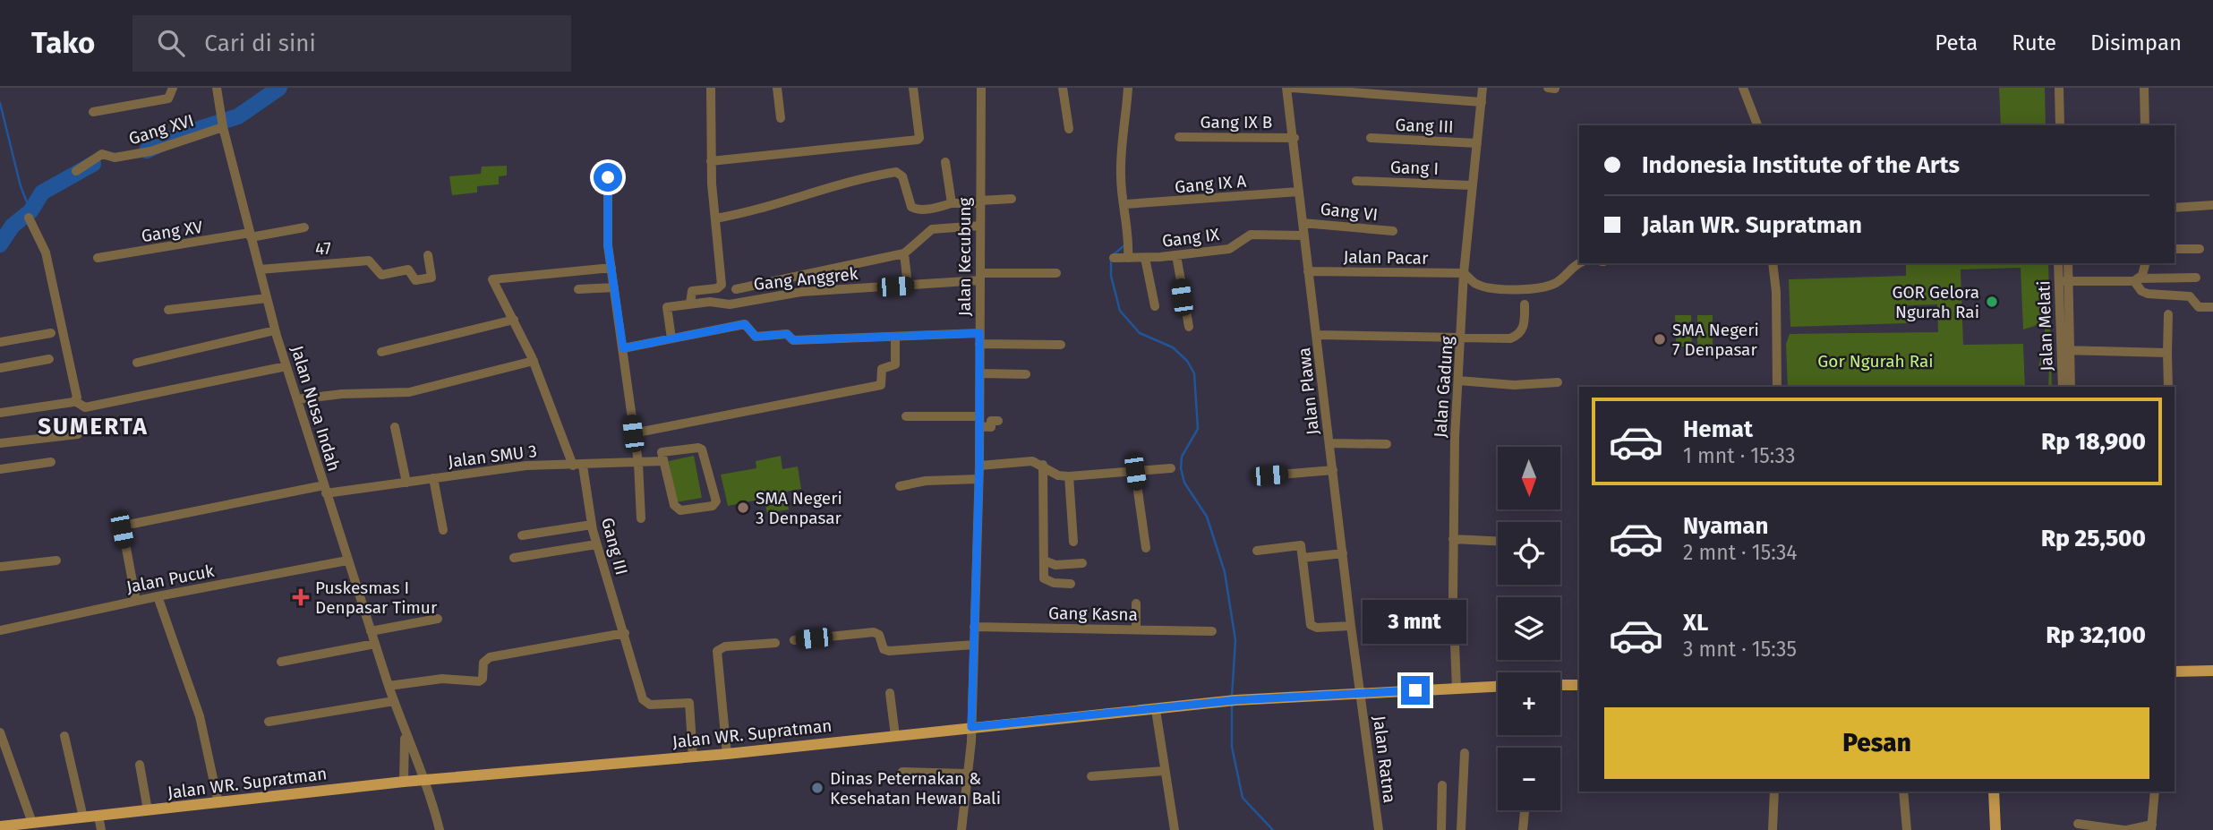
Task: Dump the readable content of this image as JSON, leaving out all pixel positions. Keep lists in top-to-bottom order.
{
  "streets": {
    "main road": ["Jalan WR. Supratman"],
    "street": [
      "Gang IX B",
      "Gang III",
      "Gang XVI",
      "Gang I",
      "Gang IX A",
      "Gang VI",
      "Gang XV",
      "Gang IX",
      "47",
      "Jalan Kecubung",
      "Jalan Pacar",
      "Gang Anggrek",
      "Jalan Melati",
      "Jalan Gadung",
      "Jalan Plawa",
      "Jalan Nusa Indah",
      "Jalan SMU 3",
      "Jalan Pucuk",
      "Gang Kasna",
      "Jalan Ratna"
    ]
  },
  "crossings": [
    ["Gang IX B", "Jalan Plawa"],
    ["Gang III", "Jalan Gadung"],
    ["Gang III", "Jalan SMU 3"],
    ["Gang III", "Jalan WR. Supratman"],
    ["Gang XVI", "Jalan Nusa Indah"],
    ["Gang I", "Jalan Gadung"],
    ["Gang IX A", "Jalan Plawa"],
    ["Gang VI", "Jalan Plawa"],
    ["Gang XV", "Jalan Nusa Indah"],
    ["Gang IX", "Jalan Plawa"],
    ["47", "Jalan Nusa Indah"],
    ["Jalan Kecubung", "Gang Anggrek"],
    ["Jalan Kecubung", "Gang Kasna"],
    ["Jalan Kecubung", "Jalan WR. Supratman"],
    ["Jalan Pacar", "Jalan Gadung"],
    ["Jalan Pacar", "Jalan Plawa"],
    ["Jalan Gadung", "Jalan WR. Supratman"],
    ["Jalan Plawa", "Jalan WR. Supratman"],
    ["Jalan Plawa", "Jalan Ratna"],
    ["Jalan Nusa Indah", "Jalan SMU 3"],
    ["Jalan Nusa Indah", "Jalan Pucuk"],
    ["Jalan Nusa Indah", "Jalan WR. Supratman"],
    ["Jalan WR. Supratman", "Jalan Ratna"]
  ],
  "districts": ["SUMERTA"],
  "parks": ["Gor Ngurah Rai"],
  "places": {
    "other": [
      "GOR Gelora Ngurah Rai",
      "SMA Negeri 7 Denpasar",
      "SMA Negeri 3 Denpasar",
      "Dinas Peternakan & Kesehatan Hewan Bali"
    ],
    "health": ["Puskesmas I Denpasar Timur"]
  },
  "north": "bottom",
  "page": {
    "header": "Tako",
    "search": "Cari di sini",
    "nav": ["Peta", "Rute", "Disimpan"],
    "banner": ["Indonesia Institute of the Arts", "Jalan WR. Supratman"],
    "list": [
      {
        "name": "Hemat",
        "note": "1 mnt · 15:33",
        "value": "Rp 18,900"
      },
      {
        "name": "Nyaman",
        "note": "2 mnt · 15:34",
        "value": "Rp 25,500"
      },
      {
        "name": "XL",
        "note": "3 mnt · 15:35",
        "value": "Rp 32,100"
      }
    ],
    "map_buttons": ["+", "−"],
    "bubble": "3 mnt",
    "buttons": "Pesan"
  }
}
